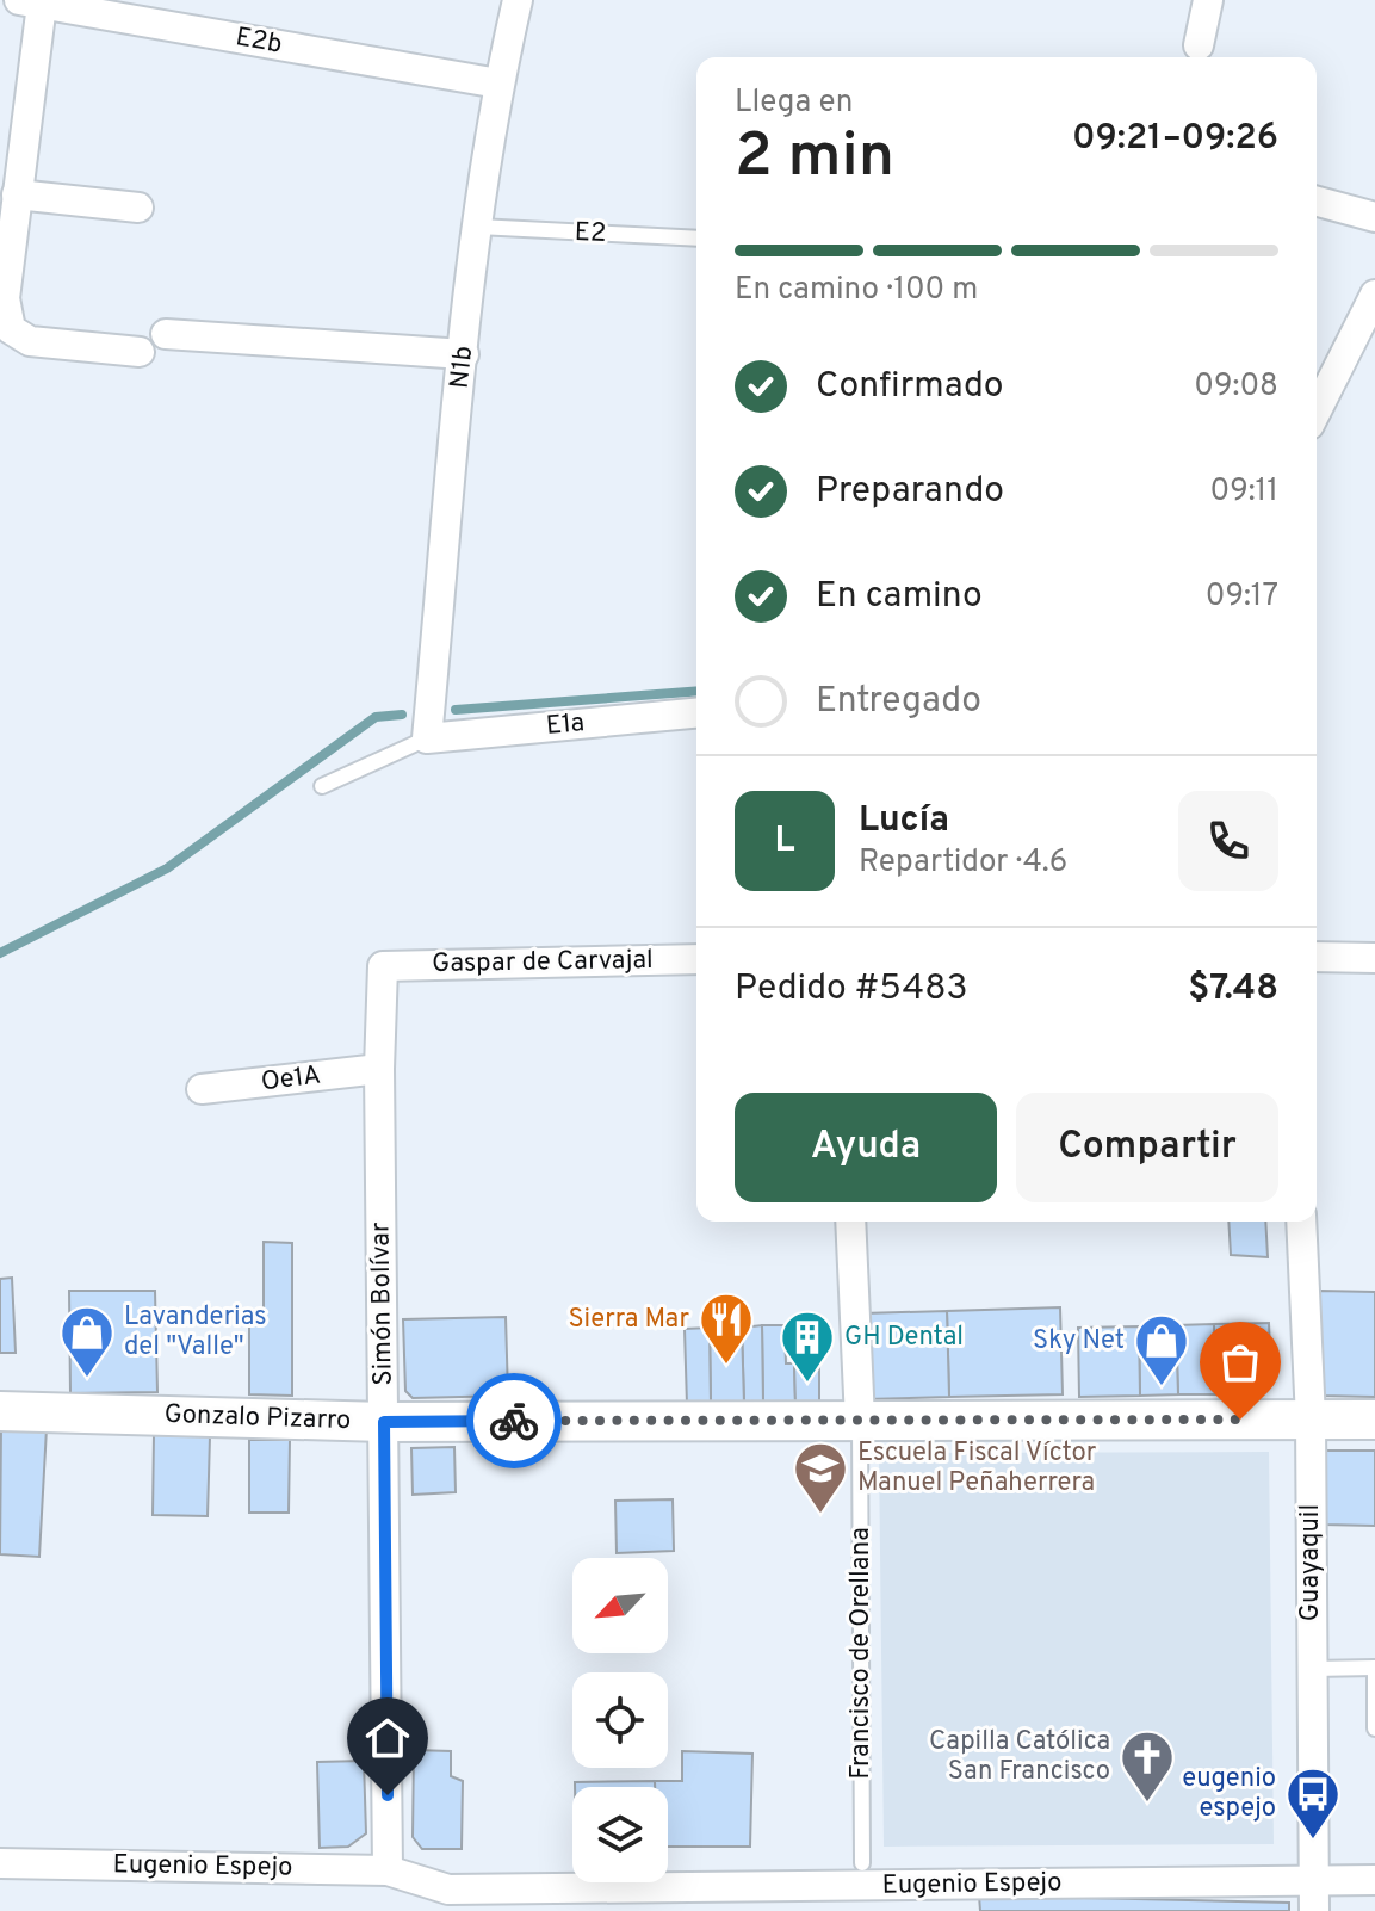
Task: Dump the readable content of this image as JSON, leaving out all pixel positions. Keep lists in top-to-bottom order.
{
  "streets": {
    "street": [
      "E2b",
      "N1b",
      "E1a",
      "Gaspar de Carvajal",
      "Oe1A",
      "Simón Bolívar",
      "Gonzalo Pizarro",
      "Guayaquil",
      "Francisco de Orellana",
      "Eugenio Espejo"
    ],
    "lane": ["E2"]
  },
  "crossings": [
    ["E2b", "N1b"],
    ["E2", "N1b"],
    ["N1b", "E1a"],
    ["Gaspar de Carvajal", "Simón Bolívar"],
    ["Oe1A", "Simón Bolívar"],
    ["Simón Bolívar", "Gonzalo Pizarro"],
    ["Simón Bolívar", "Eugenio Espejo"],
    ["Gonzalo Pizarro", "Guayaquil"],
    ["Gonzalo Pizarro", "Francisco de Orellana"],
    ["Guayaquil", "Eugenio Espejo"],
    ["Francisco de Orellana", "Eugenio Espejo"]
  ],
  "places": {
    "restaurant": ["Sierra Mar"],
    "shop": ["Lavanderias del \"Valle\"", "Sky Net"],
    "building": ["GH Dental"],
    "school or university": ["Escuela Fiscal Víctor Manuel Peñaherrera"],
    "church": ["Capilla Católica San Francisco"],
    "bus stop": ["eugenio espejo"]
  },
  "north": "bottom left",
  "page": {
    "heading": ["2 min", "Llega en", "09:21–09:26"],
    "panel": [
      "Lucía",
      "Repartidor · 4.6",
      "Pedido #5483",
      "$7.48"
    ],
    "bar": "En camino · 100 m",
    "list": [
      ["Confirmado", "09:08"],
      ["Preparando", "09:11"],
      ["En camino", "09:17"],
      "Entregado"
    ],
    "round": "L",
    "buttons": ["Ayuda", "Compartir"]
  }
}
